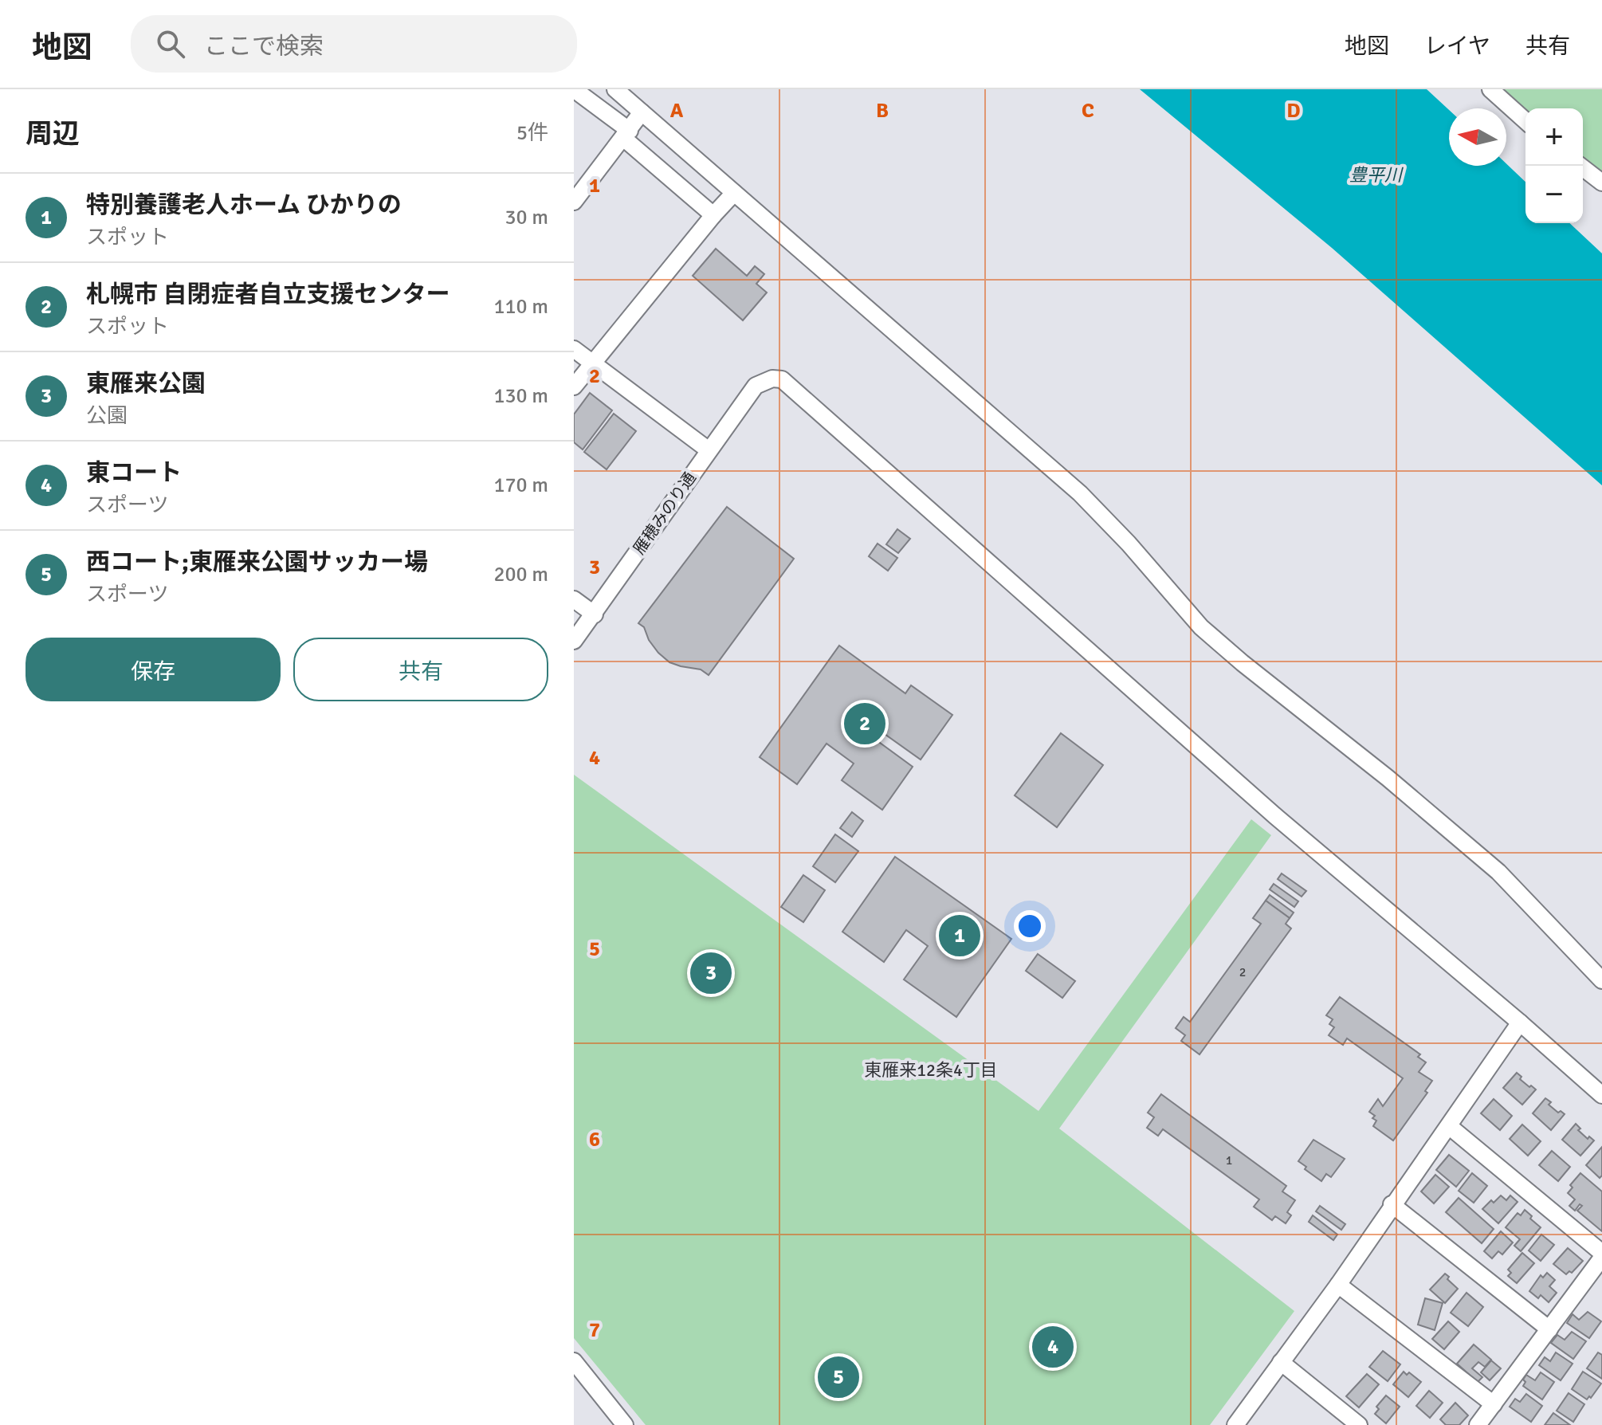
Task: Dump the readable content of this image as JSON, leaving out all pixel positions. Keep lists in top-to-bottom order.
{
  "streets": {
    "street": ["雁穂みのり通"]
  },
  "districts": ["東雁来12条4丁目"],
  "water": ["豊平川"],
  "house_numbers": ["2", "1"],
  "north": "left",
  "page": {
    "header": "地図",
    "search": "ここで検索",
    "nav": ["地図", "レイヤ", "共有"],
    "heading": ["周辺", "5件"],
    "map_buttons": ["+", "−"],
    "list": [
      {
        "mark": "1",
        "name": "特別養護老人ホーム ひかりの",
        "note": "スポット",
        "value": "30 m"
      },
      {
        "mark": "2",
        "name": "札幌市 自閉症者自立支援センター",
        "note": "スポット",
        "value": "110 m"
      },
      {
        "mark": "3",
        "name": "東雁来公園",
        "note": "公園",
        "value": "130 m"
      },
      {
        "mark": "4",
        "name": "東コート",
        "note": "スポーツ",
        "value": "170 m"
      },
      {
        "mark": "5",
        "name": "西コート;東雁来公園サッカー場",
        "note": "スポーツ",
        "value": "200 m"
      }
    ],
    "buttons": ["保存", "共有"],
    "pins": [
      "2",
      "1",
      "3",
      "4",
      "5"
    ]
  },
  "grid": {
    "columns": [
      "A",
      "B",
      "C",
      "D"
    ],
    "rows": [
      "1",
      "2",
      "3",
      "4",
      "5",
      "6",
      "7"
    ]
  }
}
